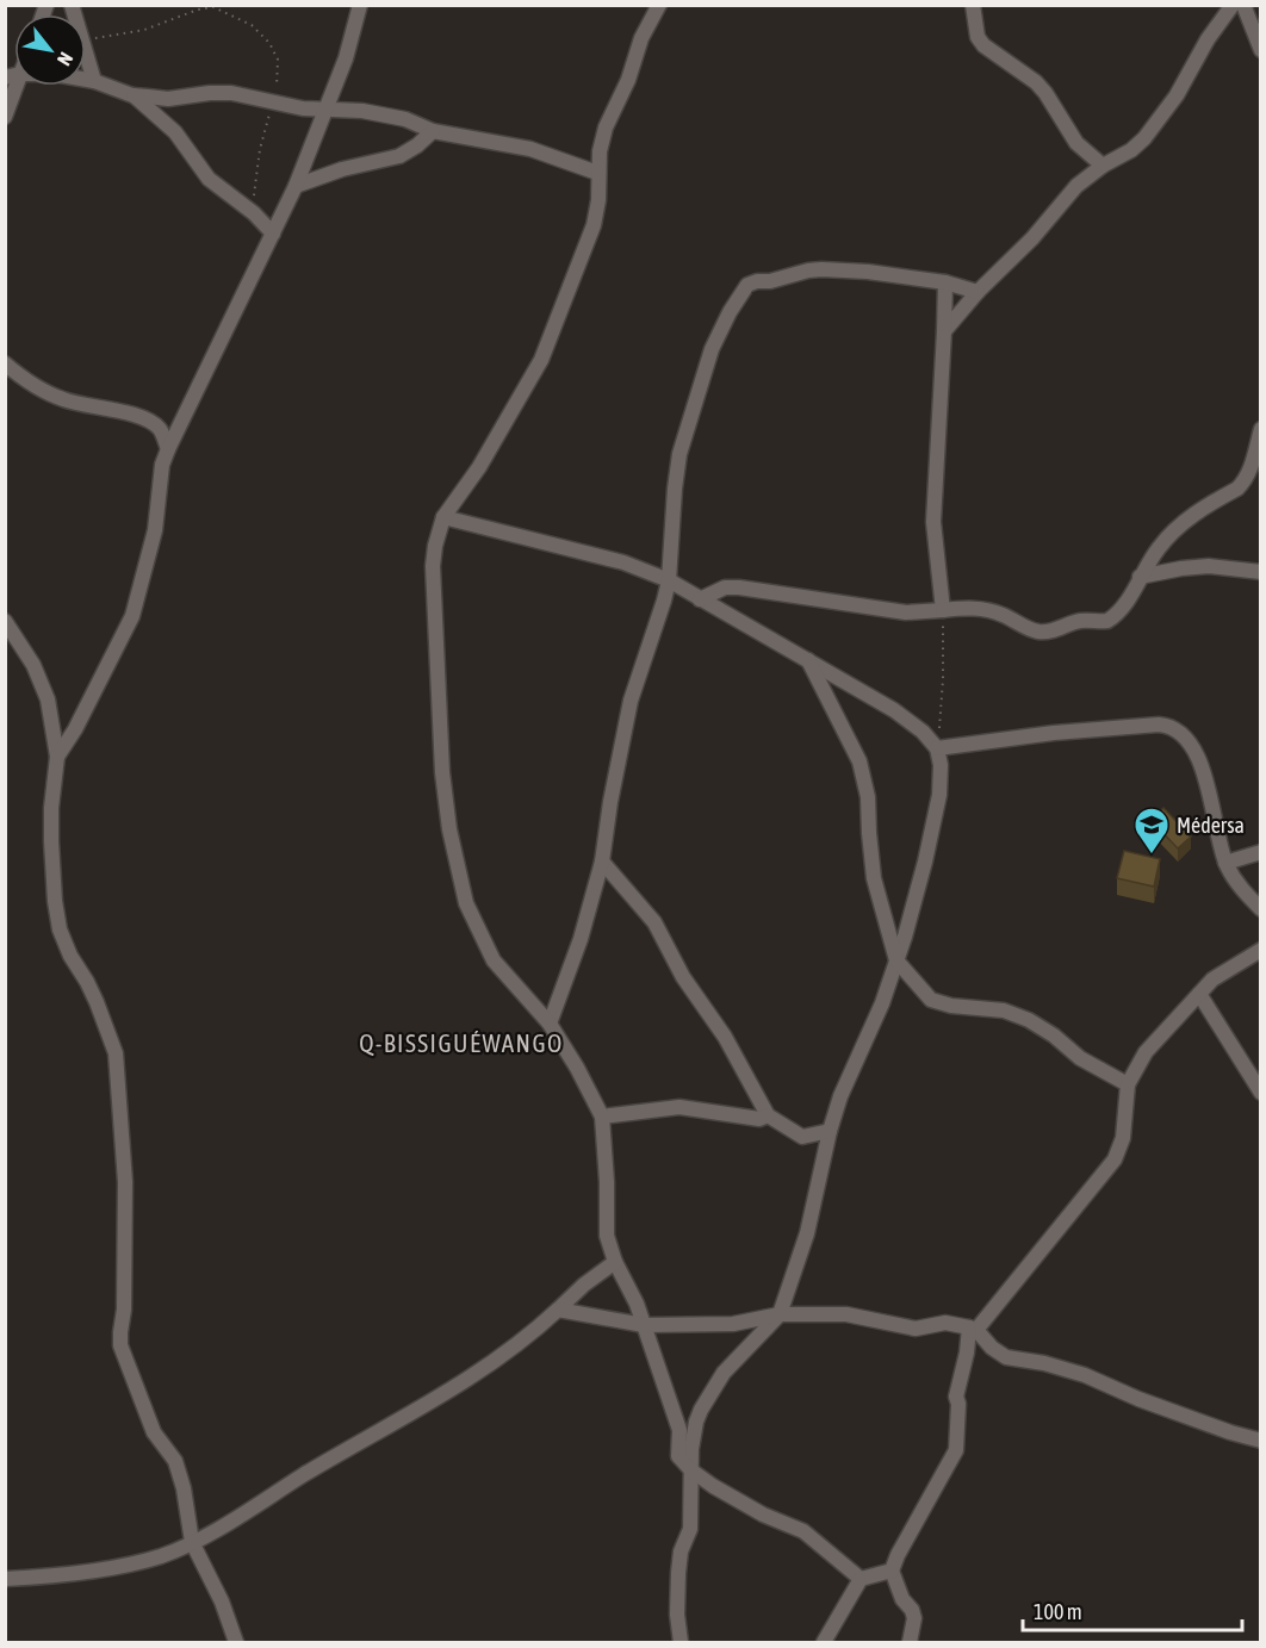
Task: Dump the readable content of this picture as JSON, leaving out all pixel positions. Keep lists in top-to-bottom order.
{
  "districts": ["Q-BISSIGUÉWANGO"],
  "places": {
    "school or university": ["Médersa"]
  },
  "scale_bar": "100 m",
  "north": "bottom right"
}
